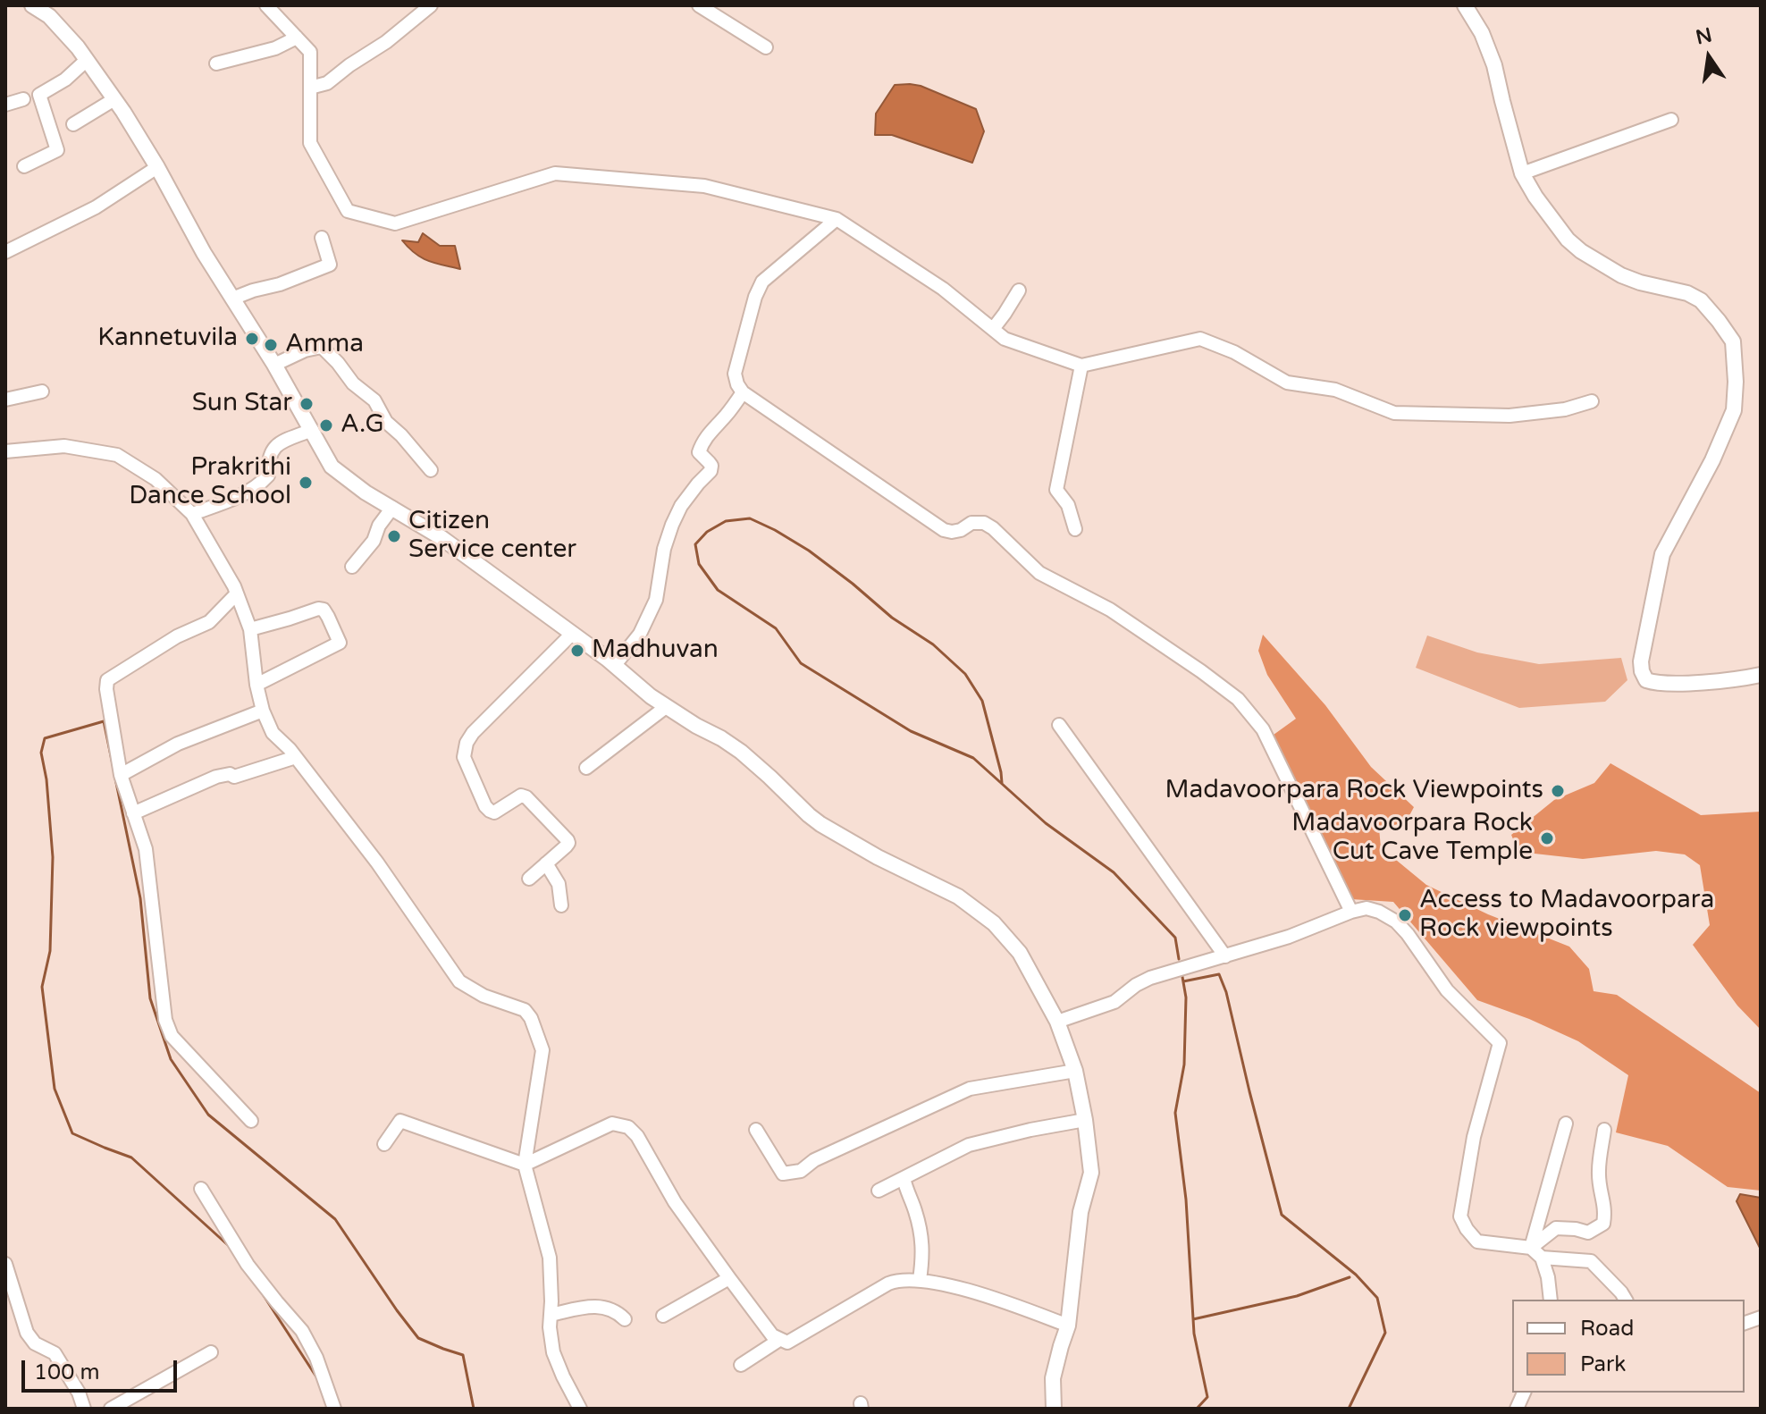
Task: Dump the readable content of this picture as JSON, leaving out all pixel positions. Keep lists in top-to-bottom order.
{
  "places": [
    "Kannetuvila",
    "Amma",
    "Sun Star",
    "A.G",
    "Prakrithi Dance School",
    "Citizen Service center",
    "Madhuvan",
    "Madavoorpara Rock Viewpoints",
    "Madavoorpara Rock Cut Cave Temple",
    "Access to Madavoorpara Rock viewpoints"
  ],
  "legend": ["Road", "Park"],
  "scale_bar": "100 m",
  "north": "top"
}
